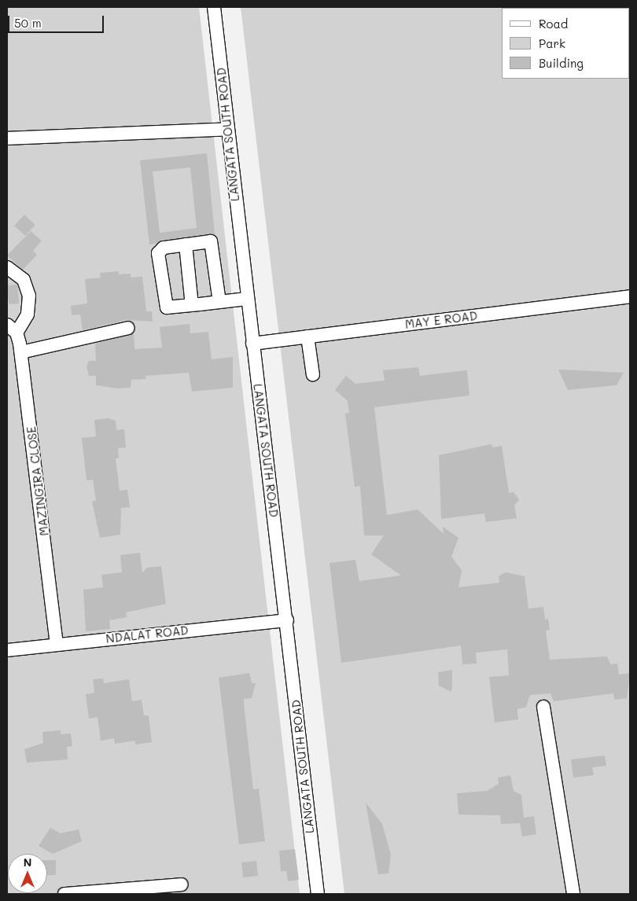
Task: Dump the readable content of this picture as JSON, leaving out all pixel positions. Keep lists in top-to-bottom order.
{
  "streets": {
    "street": [
      "LANGATA SOUTH ROAD",
      "MAY E ROAD",
      "MAZINGIRA CLOSE",
      "NDALAT ROAD"
    ]
  },
  "crossings": [
    ["LANGATA SOUTH ROAD", "MAY E ROAD"],
    ["LANGATA SOUTH ROAD", "NDALAT ROAD"],
    ["MAZINGIRA CLOSE", "NDALAT ROAD"]
  ],
  "legend": ["Road", "Park", "Building"],
  "scale_bar": "50 m",
  "north": "top"
}
